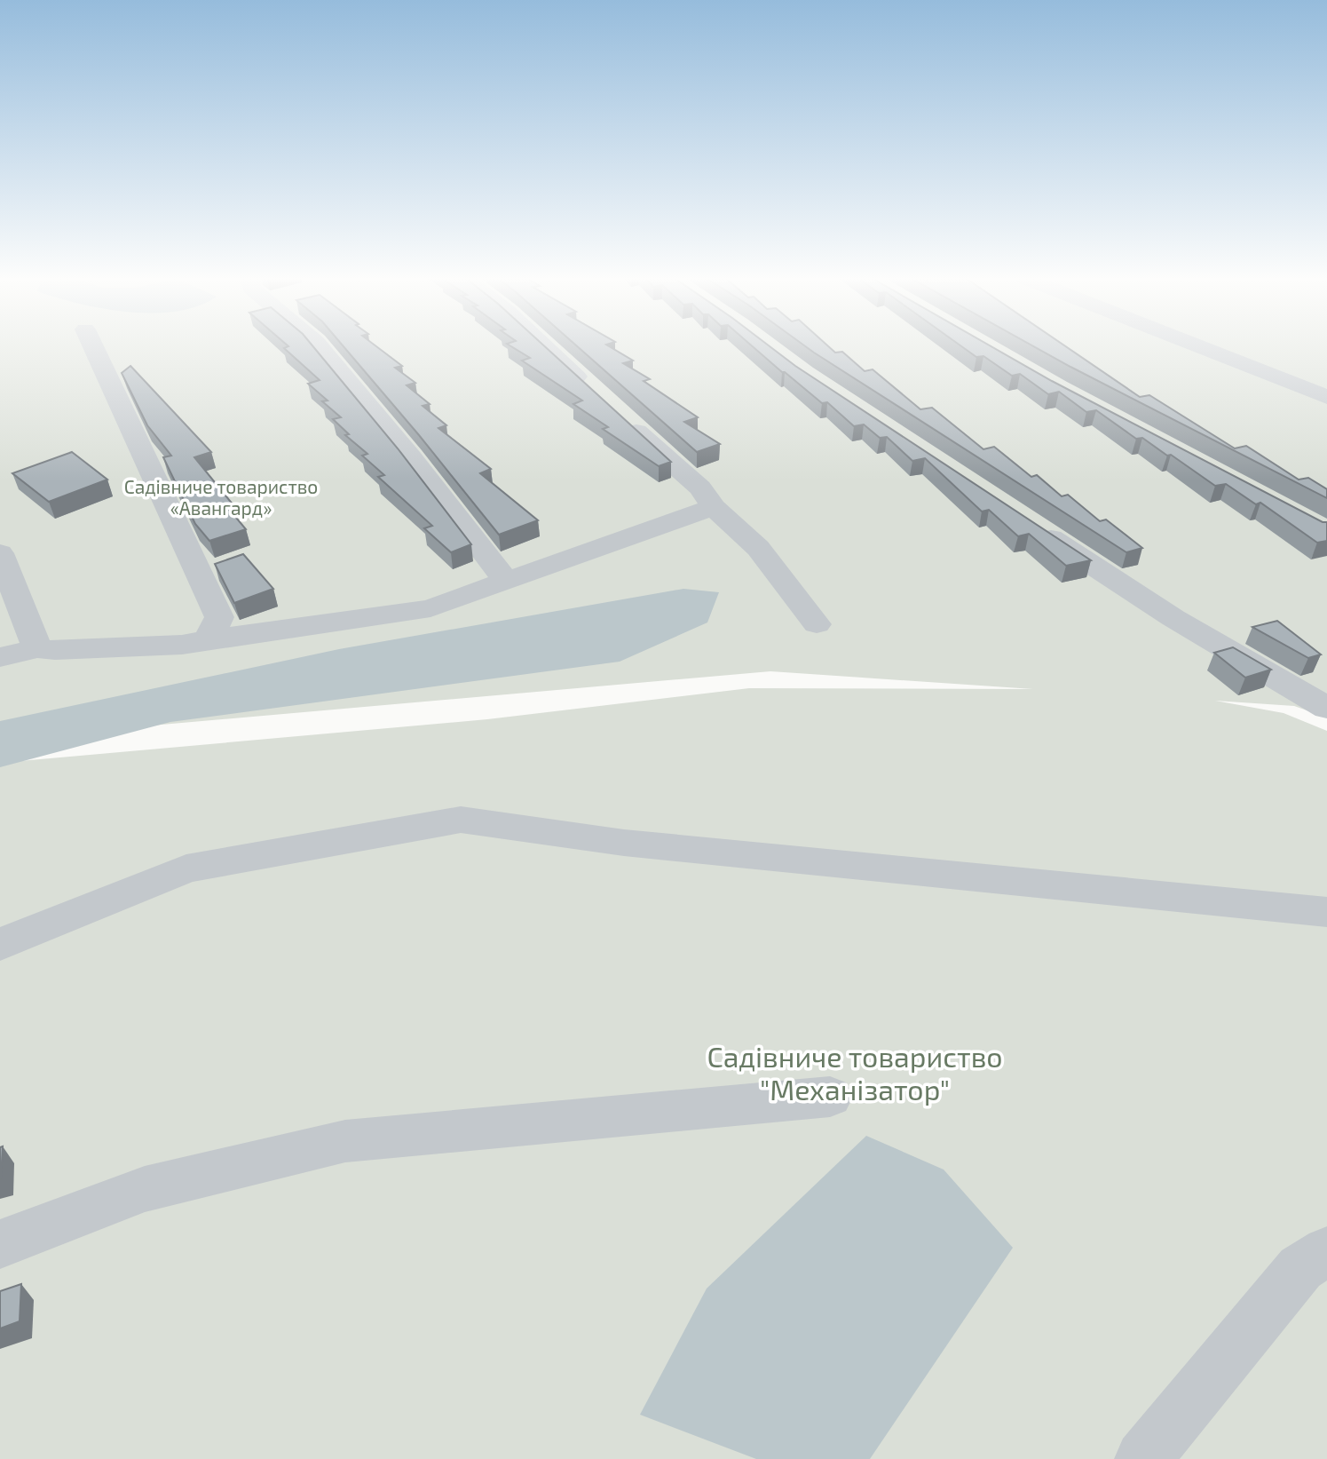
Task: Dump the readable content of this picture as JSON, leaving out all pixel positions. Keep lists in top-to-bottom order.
{
  "parks": ["Садівниче товариство «Авангард»", "Садівниче товариство \"Механізатор\""]
}
